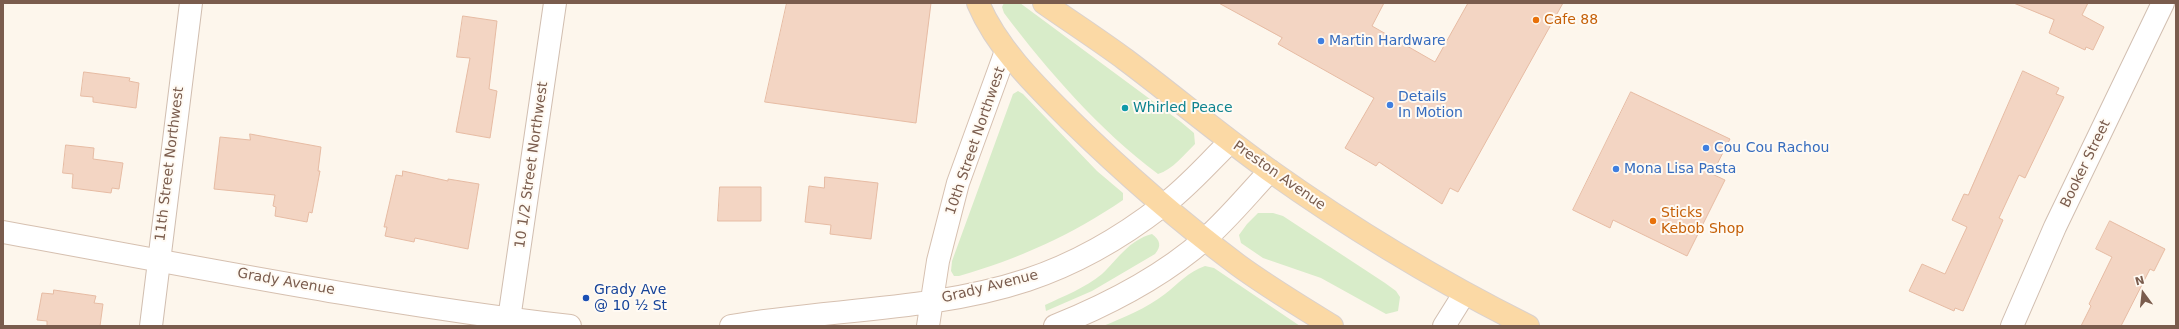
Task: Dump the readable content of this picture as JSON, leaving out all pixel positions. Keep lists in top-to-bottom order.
{
  "streets": {
    "main road": [
      "10th Street Northwest",
      "11th Street Northwest",
      "Booker Street",
      "10 1/2 Street Northwest",
      "Preston Avenue",
      "Grady Avenue"
    ]
  },
  "crossings": [
    ["10th Street Northwest", "Grady Avenue"],
    ["11th Street Northwest", "Grady Avenue"],
    ["10 1/2 Street Northwest", "Grady Avenue"],
    ["Preston Avenue", "Grady Avenue"]
  ],
  "places": [
    "Cafe 88",
    "Martin Hardware",
    "Details In Motion",
    "Whirled Peace",
    "Cou Cou Rachou",
    "Mona Lisa Pasta",
    "Sticks Kebob Shop",
    "Grady Ave @ 10 ½ St"
  ],
  "north": "top"
}
